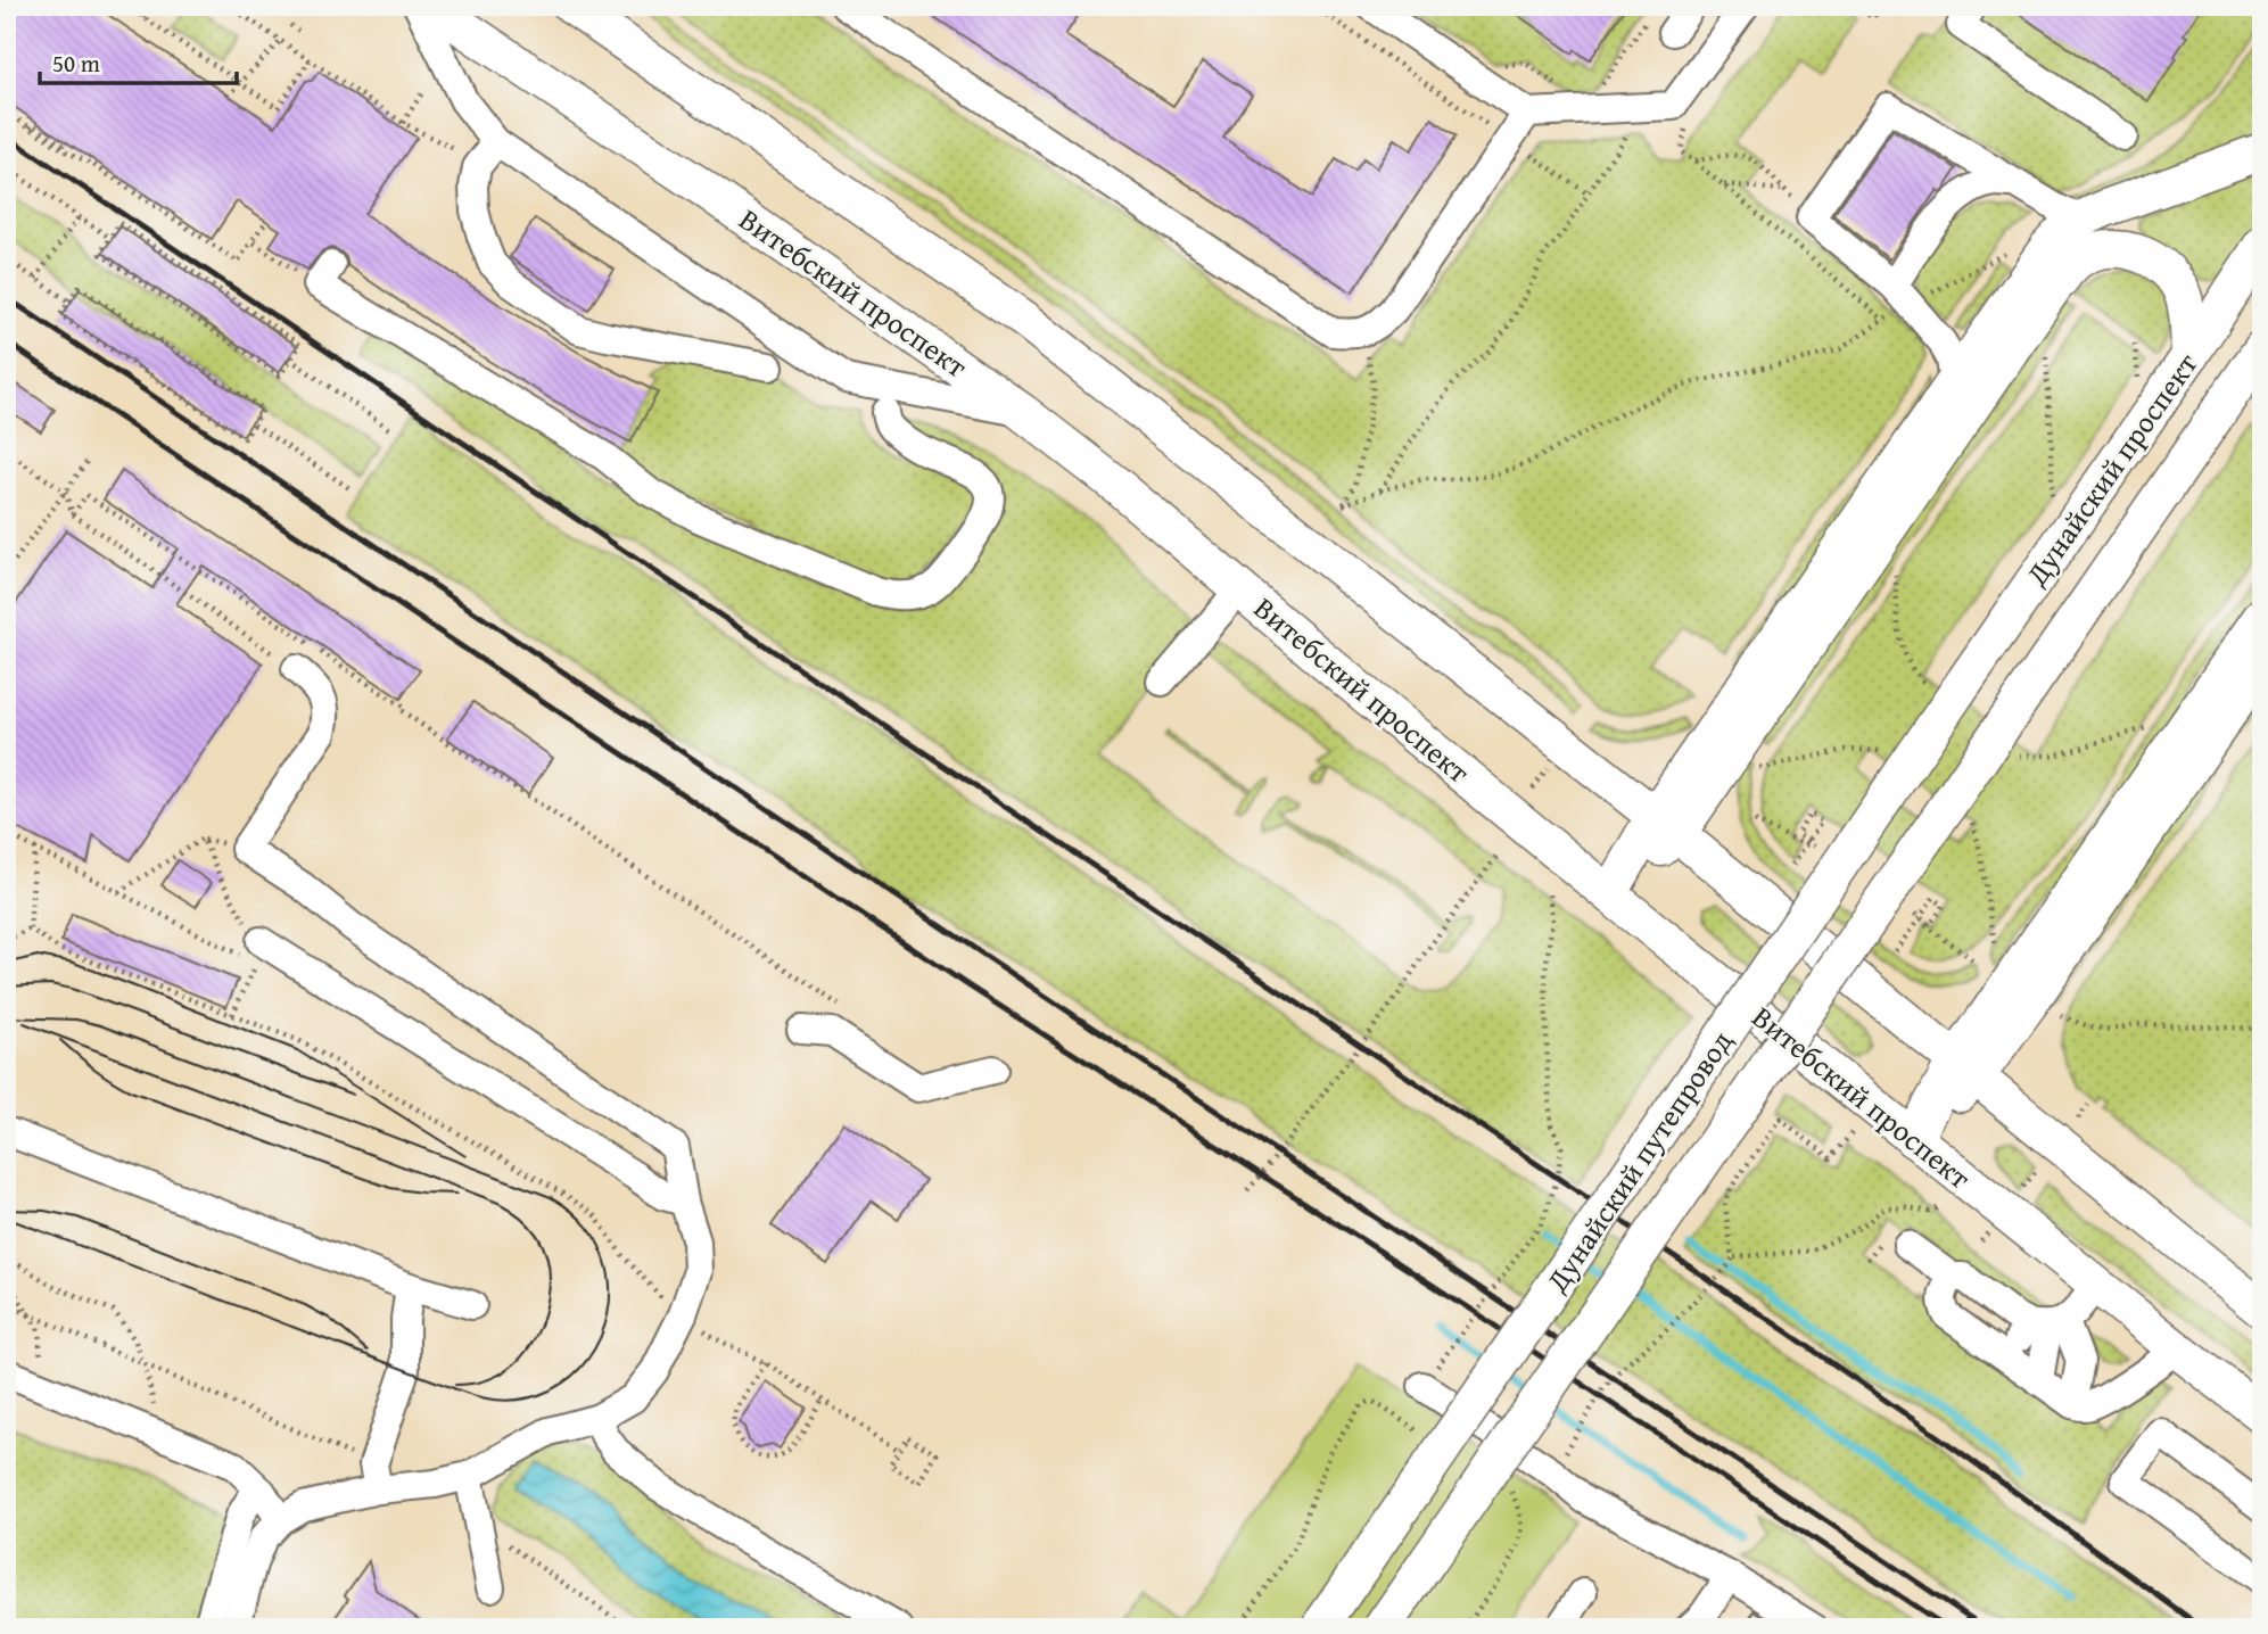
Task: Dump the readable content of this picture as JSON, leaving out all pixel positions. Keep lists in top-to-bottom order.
{
  "streets": {
    "main road": ["Витебский проспект", "Дунайский проспект", "Дунайский путепровод"]
  },
  "crossings": [
    ["Дунайский проспект", "Дунайский путепровод"]
  ],
  "scale_bar": "50 m"
}
